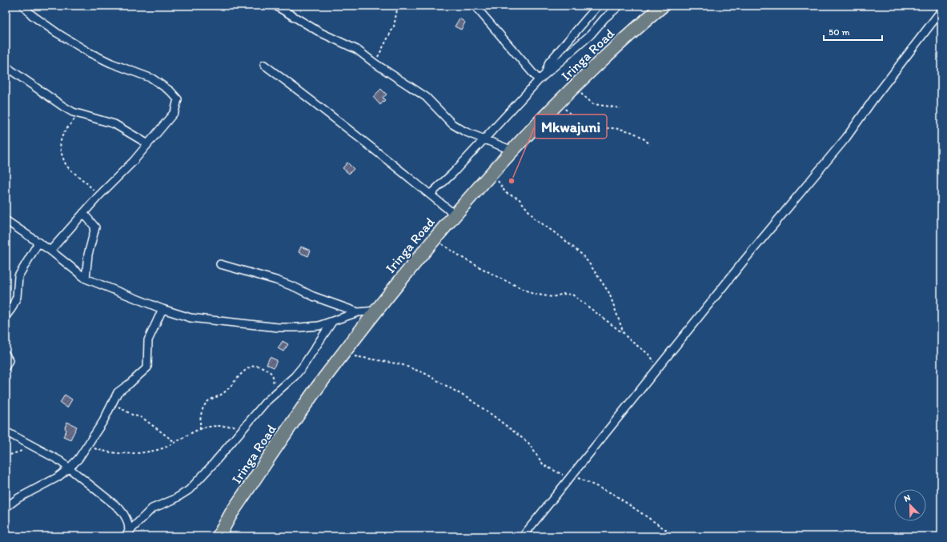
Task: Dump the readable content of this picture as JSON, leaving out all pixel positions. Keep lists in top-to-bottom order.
{
  "streets": {
    "highway": ["Iringa Road"]
  },
  "places": ["Mkwajuni"],
  "scale_bar": "50 m",
  "north": "top left"
}
